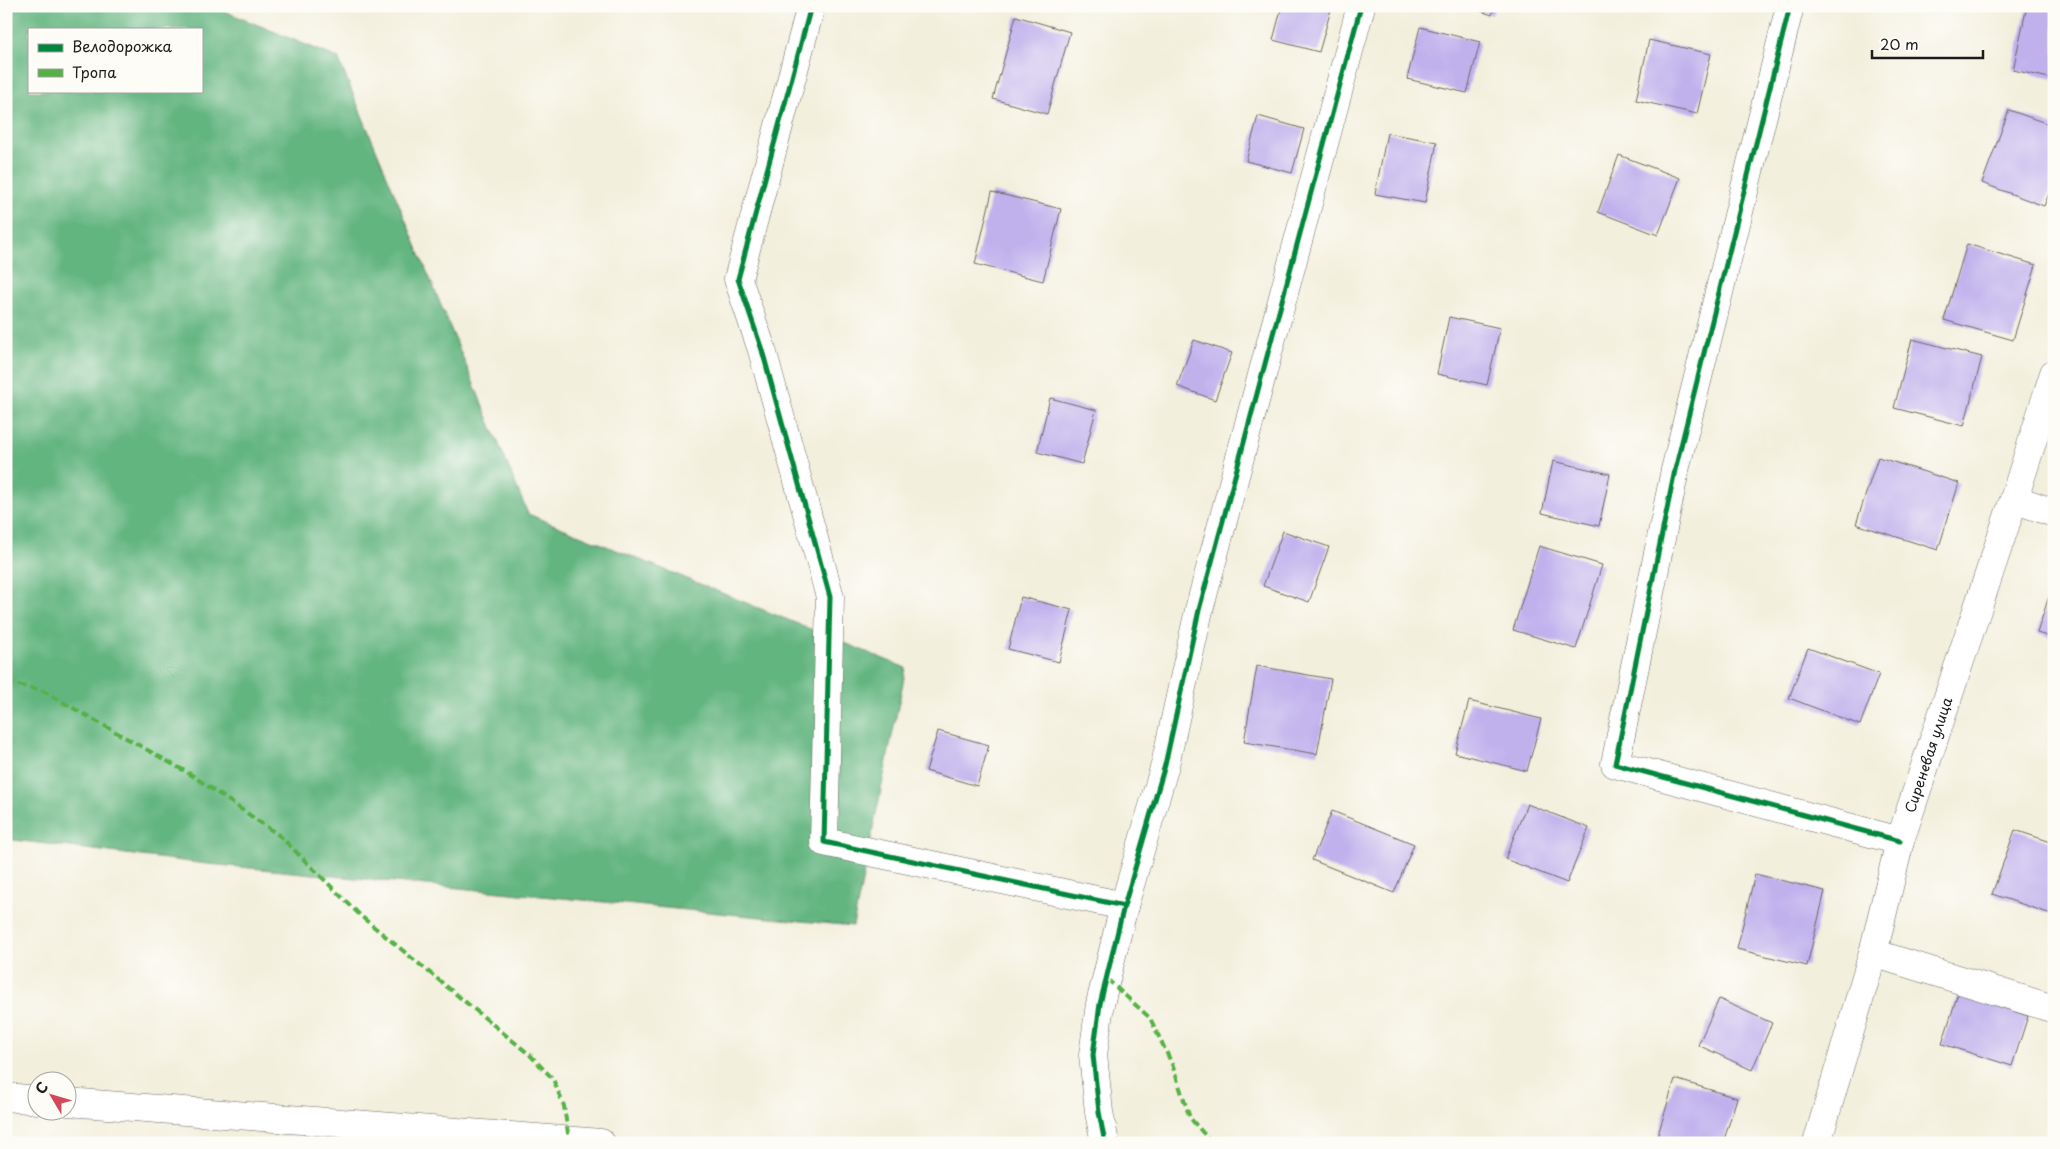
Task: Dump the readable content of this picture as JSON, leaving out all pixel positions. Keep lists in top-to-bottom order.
{
  "streets": {
    "street": ["Сиреневая улица"]
  },
  "legend": ["Велодорожка", "Тропа"],
  "scale_bar": "20 m",
  "north": "top left"
}
